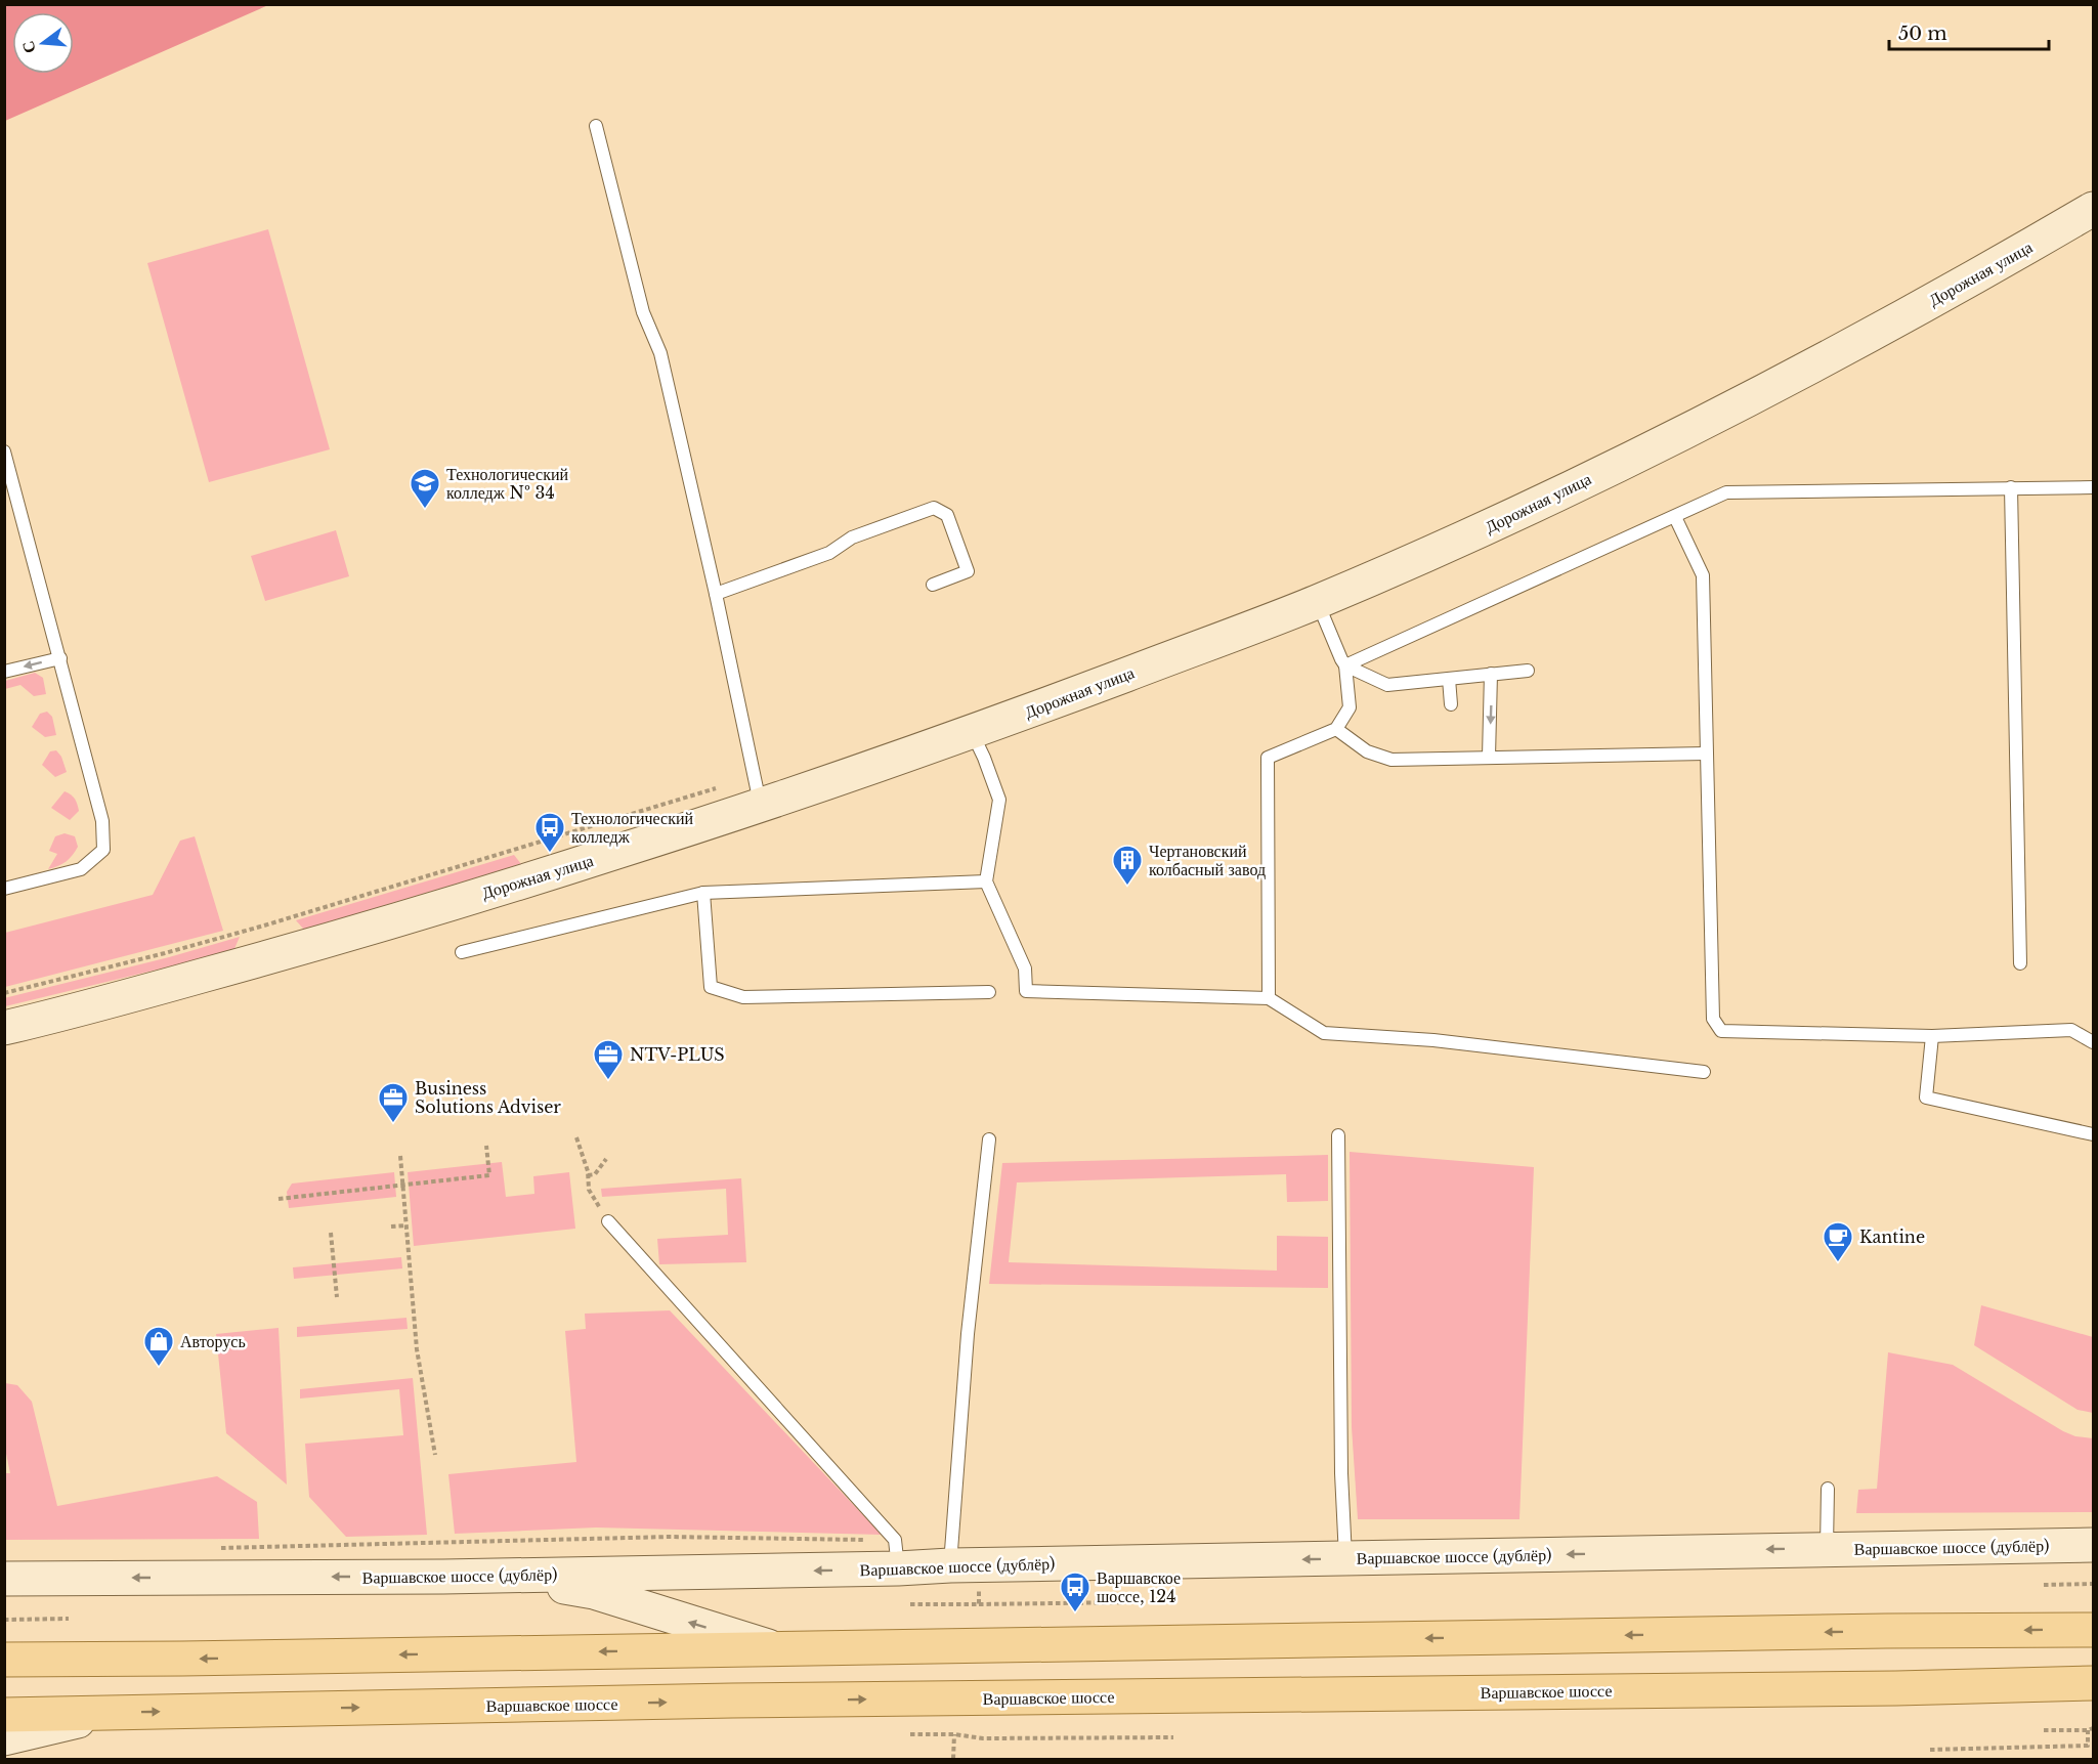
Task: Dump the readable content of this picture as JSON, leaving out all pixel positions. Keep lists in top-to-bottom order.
{
  "streets": {
    "main road": ["Дорожная улица", "Варшавское шоссе (дублёр)", "Варшавское шоссе"]
  },
  "places": {
    "school or university": ["Технологический колледж № 34"],
    "bus stop": ["Технологический колледж", "Варшавское шоссе, 124"],
    "building": ["Чертановский колбасный завод"],
    "office": ["NTV-PLUS", "Business Solutions Adviser"],
    "cafe": ["Kantine"],
    "shop": ["Авторусь"]
  },
  "scale_bar": "50 m",
  "north": "left"
}
